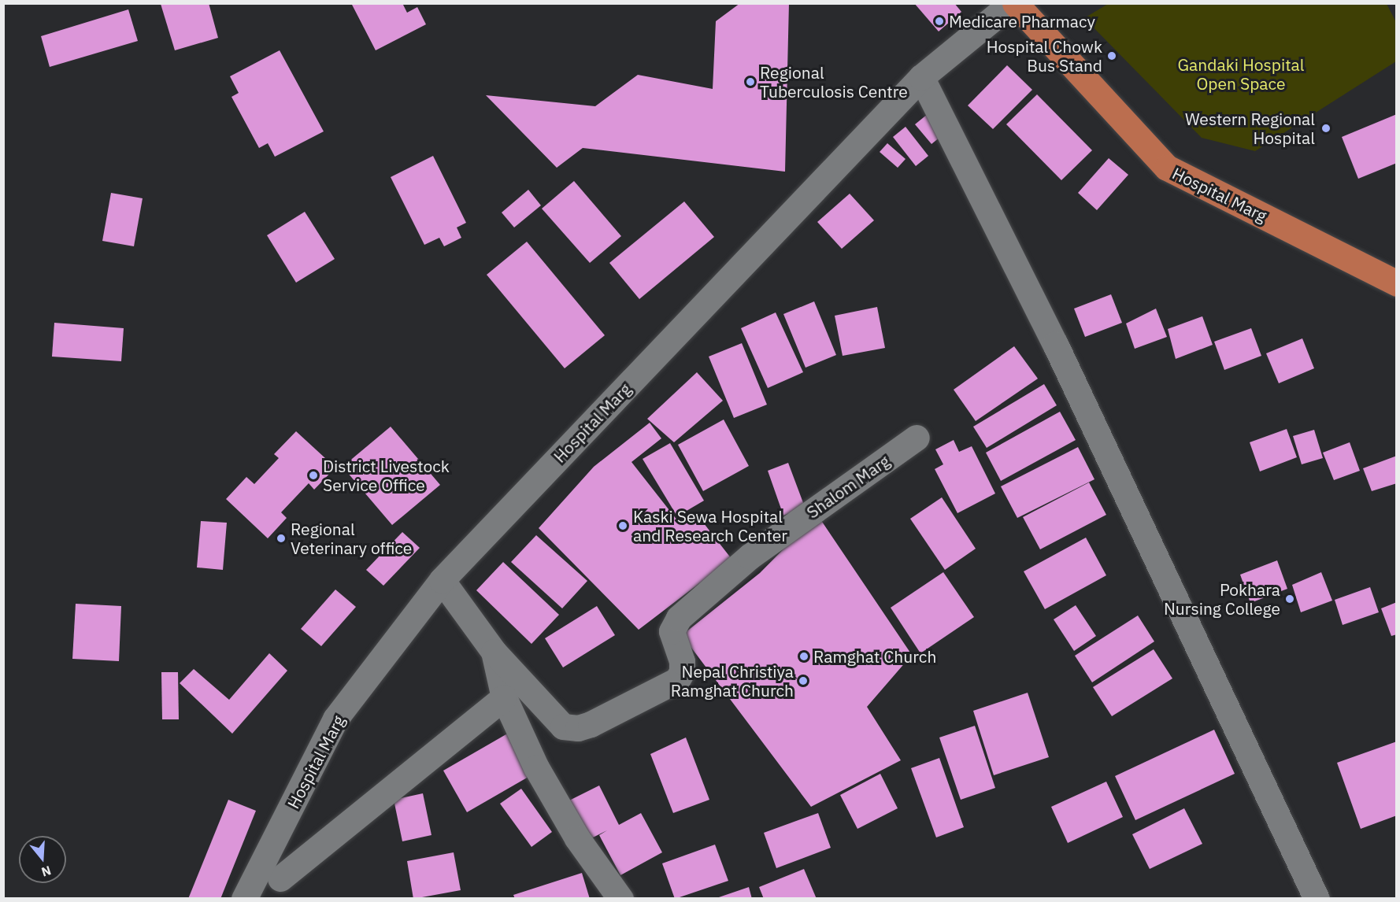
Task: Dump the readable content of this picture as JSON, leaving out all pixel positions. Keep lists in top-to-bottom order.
{
  "streets": {
    "main road": ["Hospital Marg"],
    "street": ["Shalom Marg"]
  },
  "parks": ["Gandaki Hospital Open Space"],
  "places": [
    "Medicare Pharmacy",
    "Hospital Chowk Bus Stand",
    "Regional Tuberculosis Centre",
    "Western Regional Hospital",
    "District Livestock Service Office",
    "Kaski Sewa Hospital and Research Center",
    "Regional Veterinary office",
    "Pokhara Nursing College",
    "Ramghat Church",
    "Nepal Christiya Ramghat Church"
  ],
  "north": "bottom"
}
